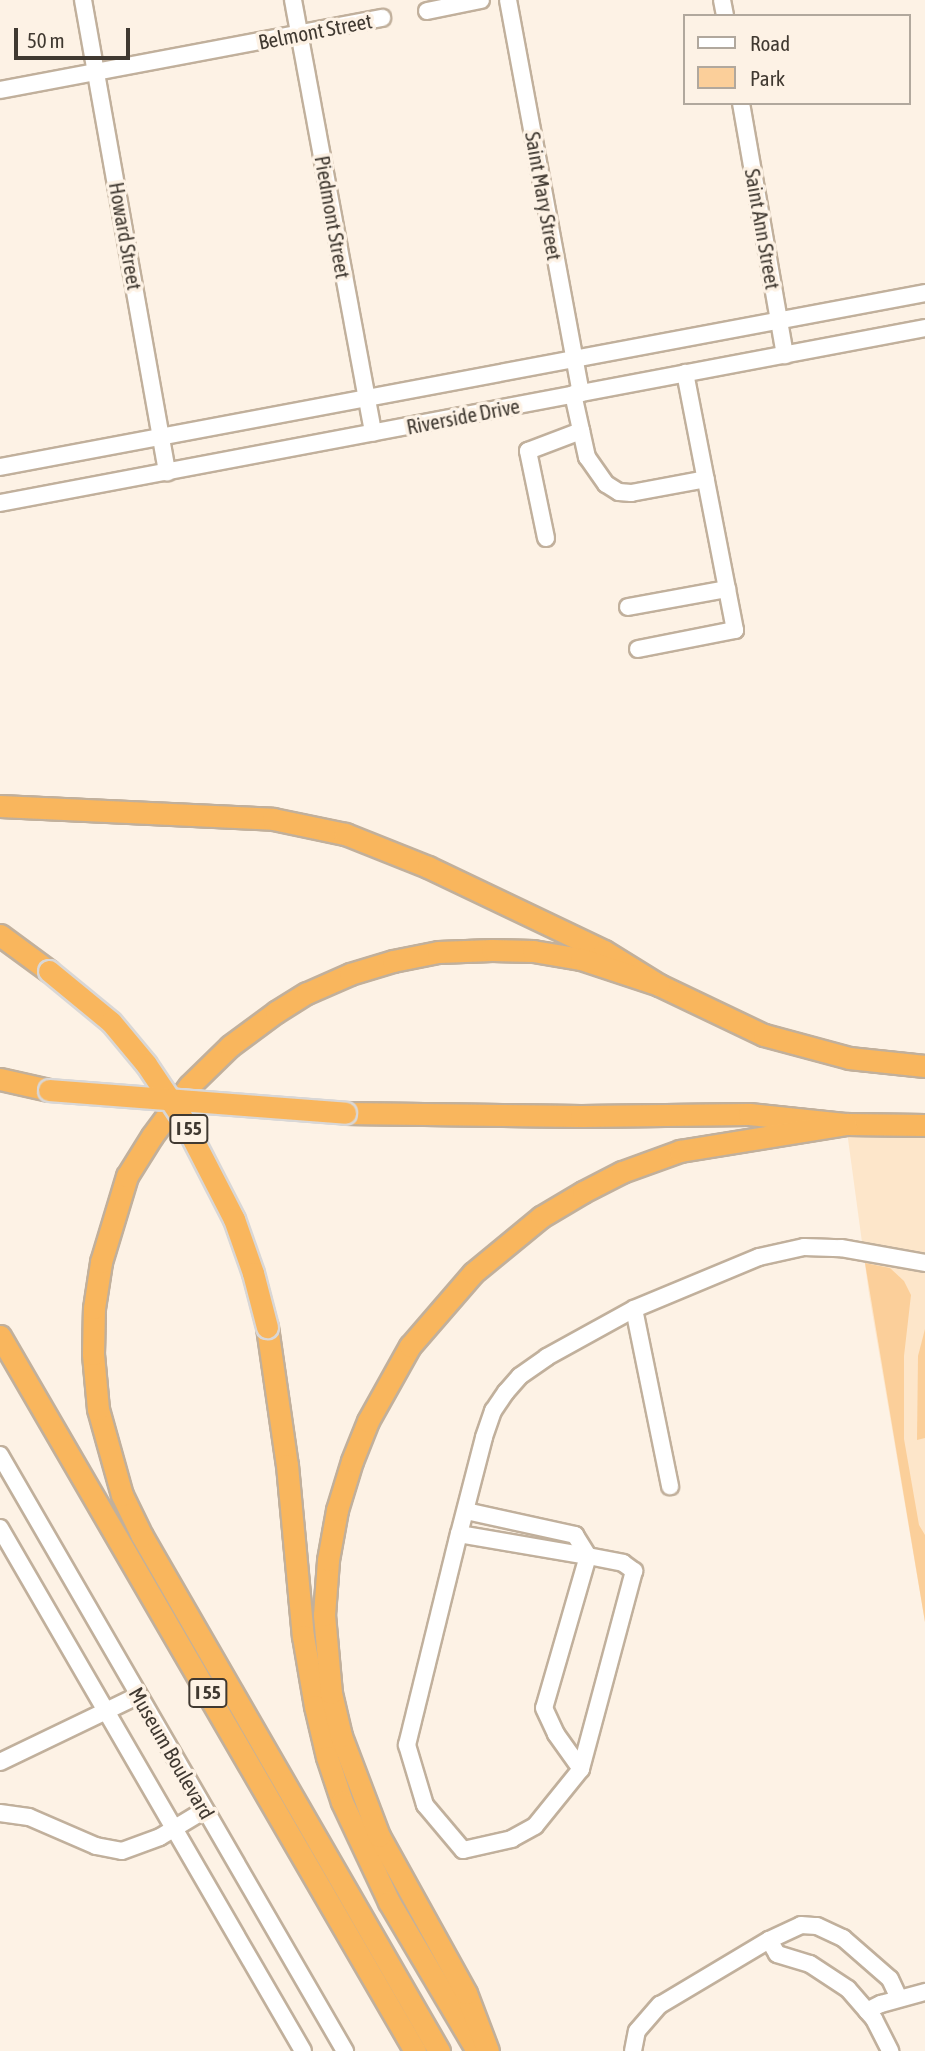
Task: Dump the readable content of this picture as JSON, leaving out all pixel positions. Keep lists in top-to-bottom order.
{
  "streets": {
    "highway": ["I 55"],
    "street": [
      "Belmont Street",
      "Saint Mary Street",
      "Piedmont Street",
      "Saint Ann Street",
      "Howard Street",
      "Riverside Drive",
      "Museum Boulevard"
    ]
  },
  "crossings": [
    ["Belmont Street", "Piedmont Street"],
    ["Belmont Street", "Howard Street"],
    ["Saint Mary Street", "Riverside Drive"],
    ["Piedmont Street", "Riverside Drive"],
    ["Saint Ann Street", "Riverside Drive"],
    ["Howard Street", "Riverside Drive"]
  ],
  "legend": ["Road", "Park"],
  "scale_bar": "50 m"
}
